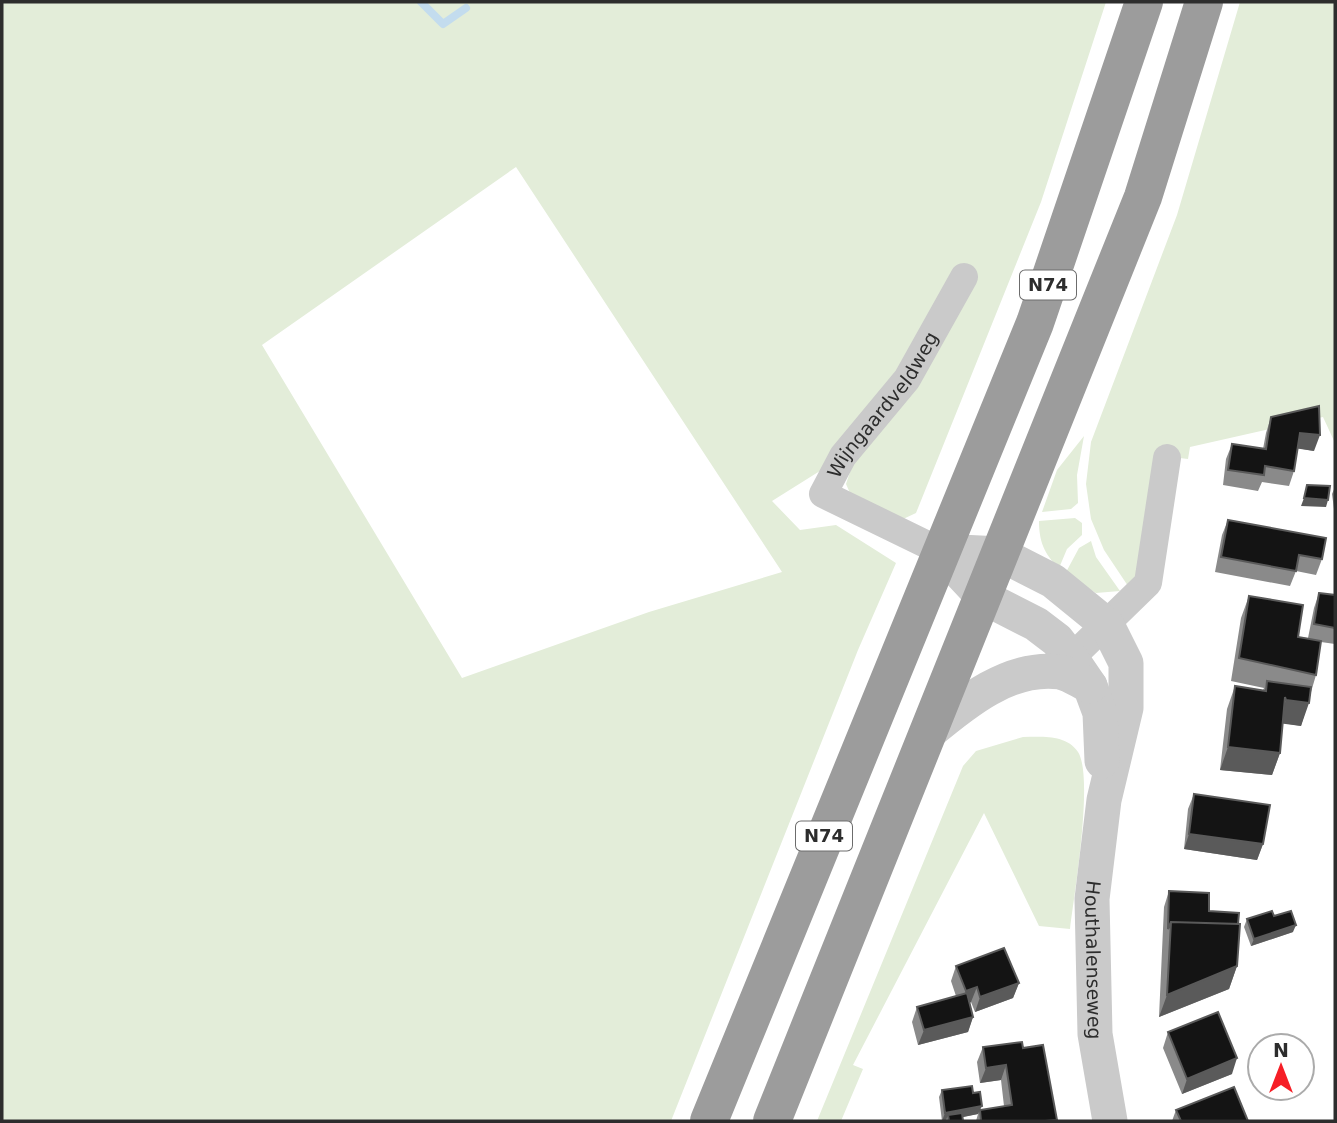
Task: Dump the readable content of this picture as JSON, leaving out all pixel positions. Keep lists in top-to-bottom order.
{
  "streets": {
    "highway": ["N74"],
    "street": ["Wijngaardveldweg", "Houthalenseweg"]
  },
  "crossings": [
    ["N74", "Wijngaardveldweg"],
    ["N74", "Houthalenseweg"],
    ["Wijngaardveldweg", "Houthalenseweg"]
  ],
  "north": "top"
}
